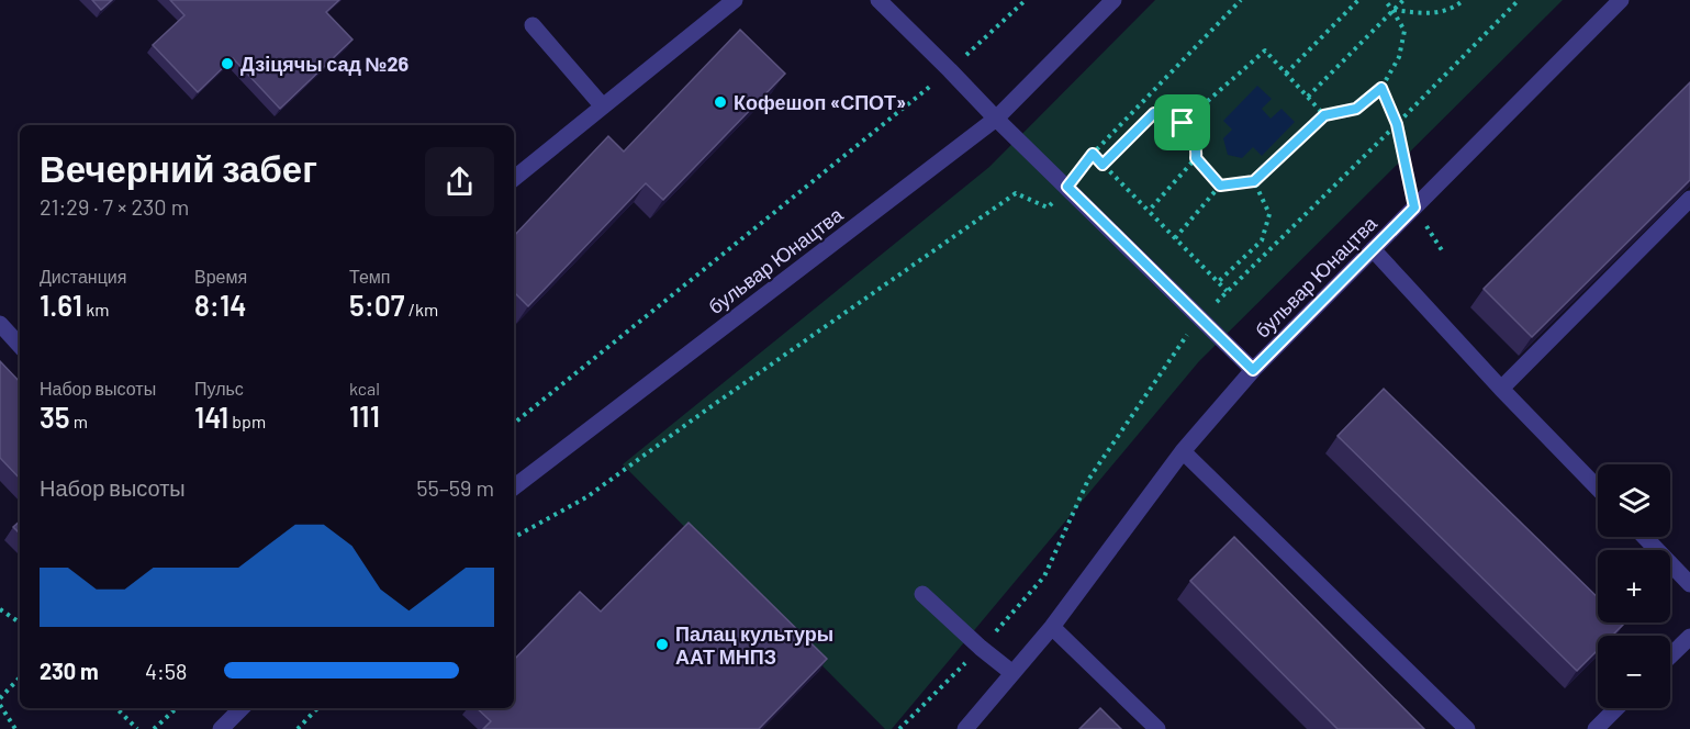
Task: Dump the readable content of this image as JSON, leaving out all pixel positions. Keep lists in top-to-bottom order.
{
  "streets": {
    "street": ["бульвар Юнацтва"]
  },
  "places": ["Дзіцячы сад №26", "Кофешоп «СПОТ»", "Палац культуры ААТ МНПЗ"],
  "page": {
    "heading": ["Вечерний забег", "21:29 · 7 × 230 m"],
    "stats": [
      ["Дистанция", "1.61 km"],
      ["Время", "8:14"],
      ["Темп", "5:07 /km"],
      ["Набор высоты", "35 m"],
      ["Пульс", "141 bpm"],
      ["kcal", "111"]
    ],
    "chart": ["Набор высоты", "55–59 m"],
    "map_buttons": ["+", "−"],
    "list": [
      {
        "name": "230 m",
        "note": "4:58"
      }
    ]
  }
}
